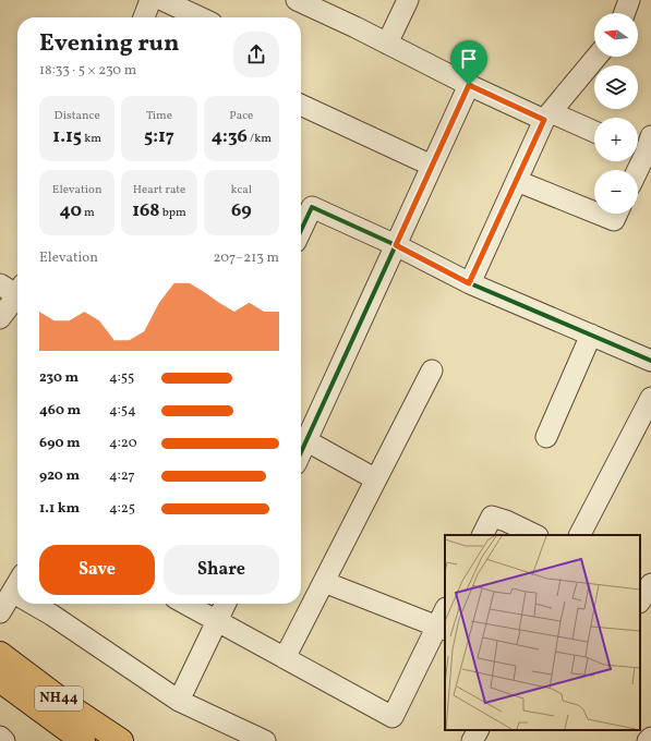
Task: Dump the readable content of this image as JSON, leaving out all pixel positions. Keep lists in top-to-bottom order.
{
  "streets": {
    "highway": ["NH44"]
  },
  "north": "left",
  "page": {
    "map_buttons": ["+", "−"],
    "heading": ["Evening run", "18:33 · 5 × 230 m"],
    "stats": [
      ["Distance", "1.15 km"],
      ["Time", "5:17"],
      ["Pace", "4:36 /km"],
      ["Elevation", "40 m"],
      ["Heart rate", "168 bpm"],
      ["kcal", "69"]
    ],
    "chart": ["Elevation", "207–213 m"],
    "list": [
      {
        "name": "230 m",
        "note": "4:55"
      },
      {
        "name": "460 m",
        "note": "4:54"
      },
      {
        "name": "690 m",
        "note": "4:20"
      },
      {
        "name": "920 m",
        "note": "4:27"
      },
      {
        "name": "1.1 km",
        "note": "4:25"
      }
    ],
    "buttons": ["Save", "Share"]
  }
}
